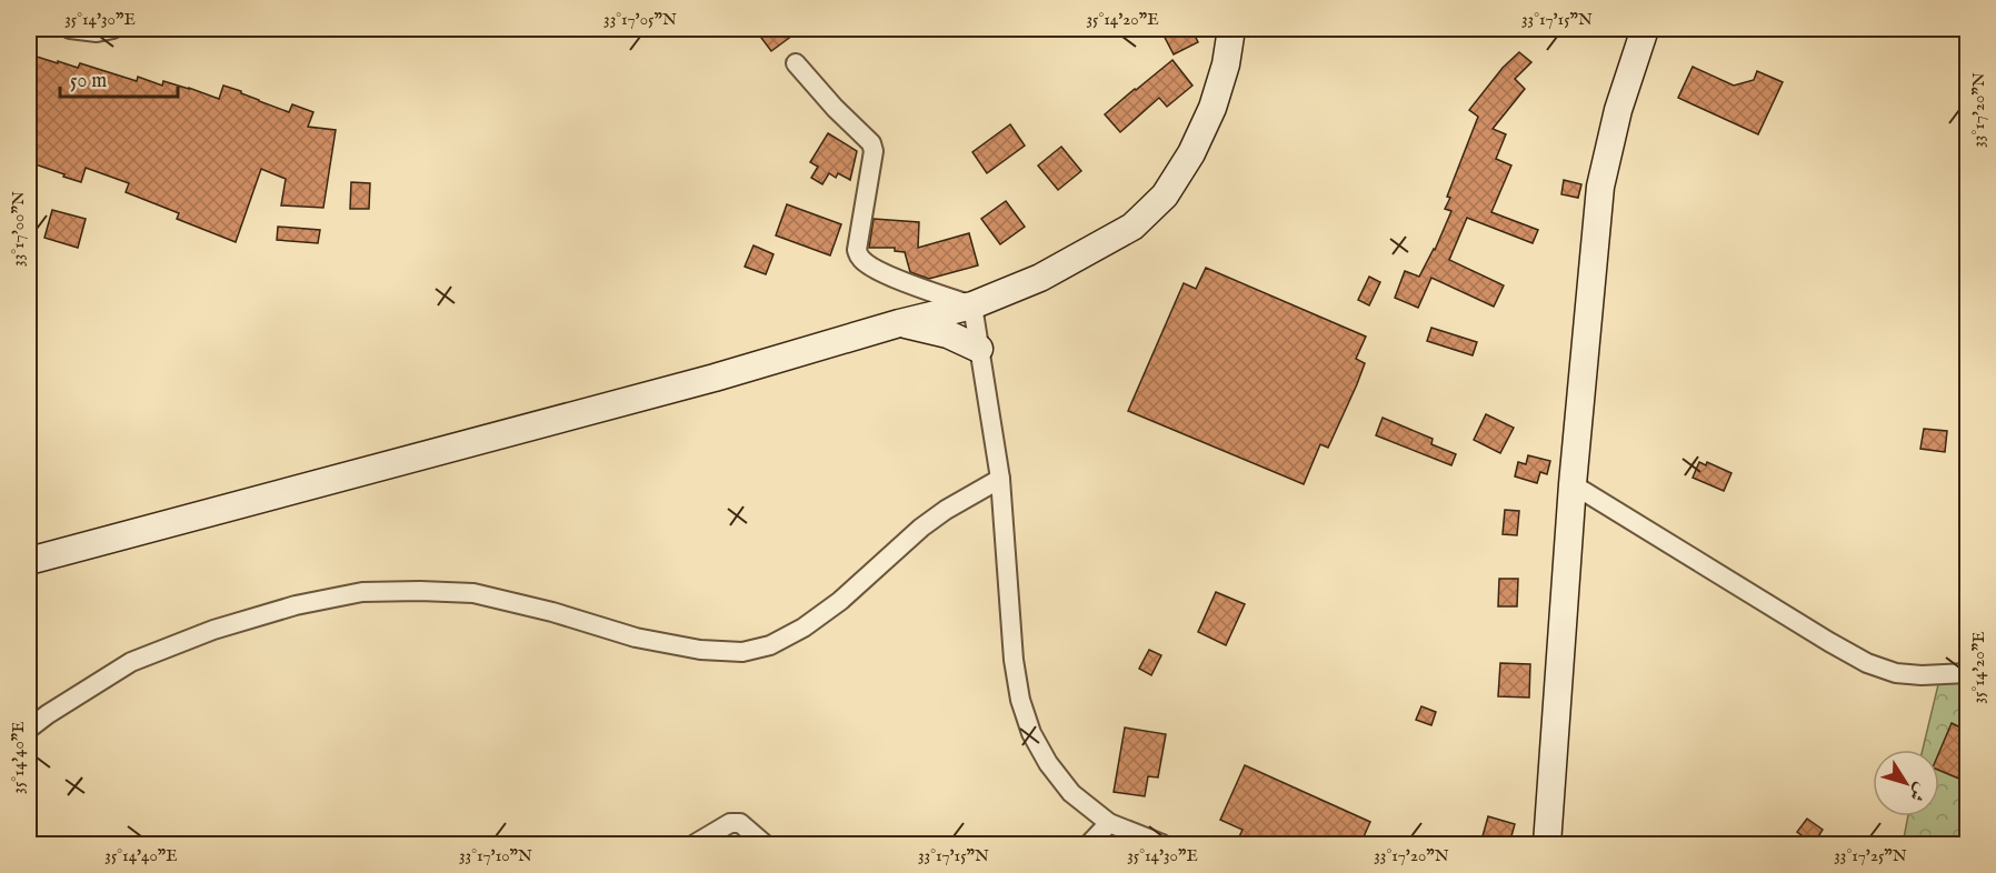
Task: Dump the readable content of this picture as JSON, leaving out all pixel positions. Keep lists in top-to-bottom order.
{
  "scale_bar": "50 m",
  "north": "bottom right",
  "coordinates": [
    "35°14'30\"E",
    "33°17'05\"N",
    "35°14'20\"E",
    "33°17'15\"N",
    "33°17'20\"N",
    "33°17'00\"N",
    "35°14'40\"E",
    "33°17'10\"N",
    "33°17'25\"N"
  ]
}
